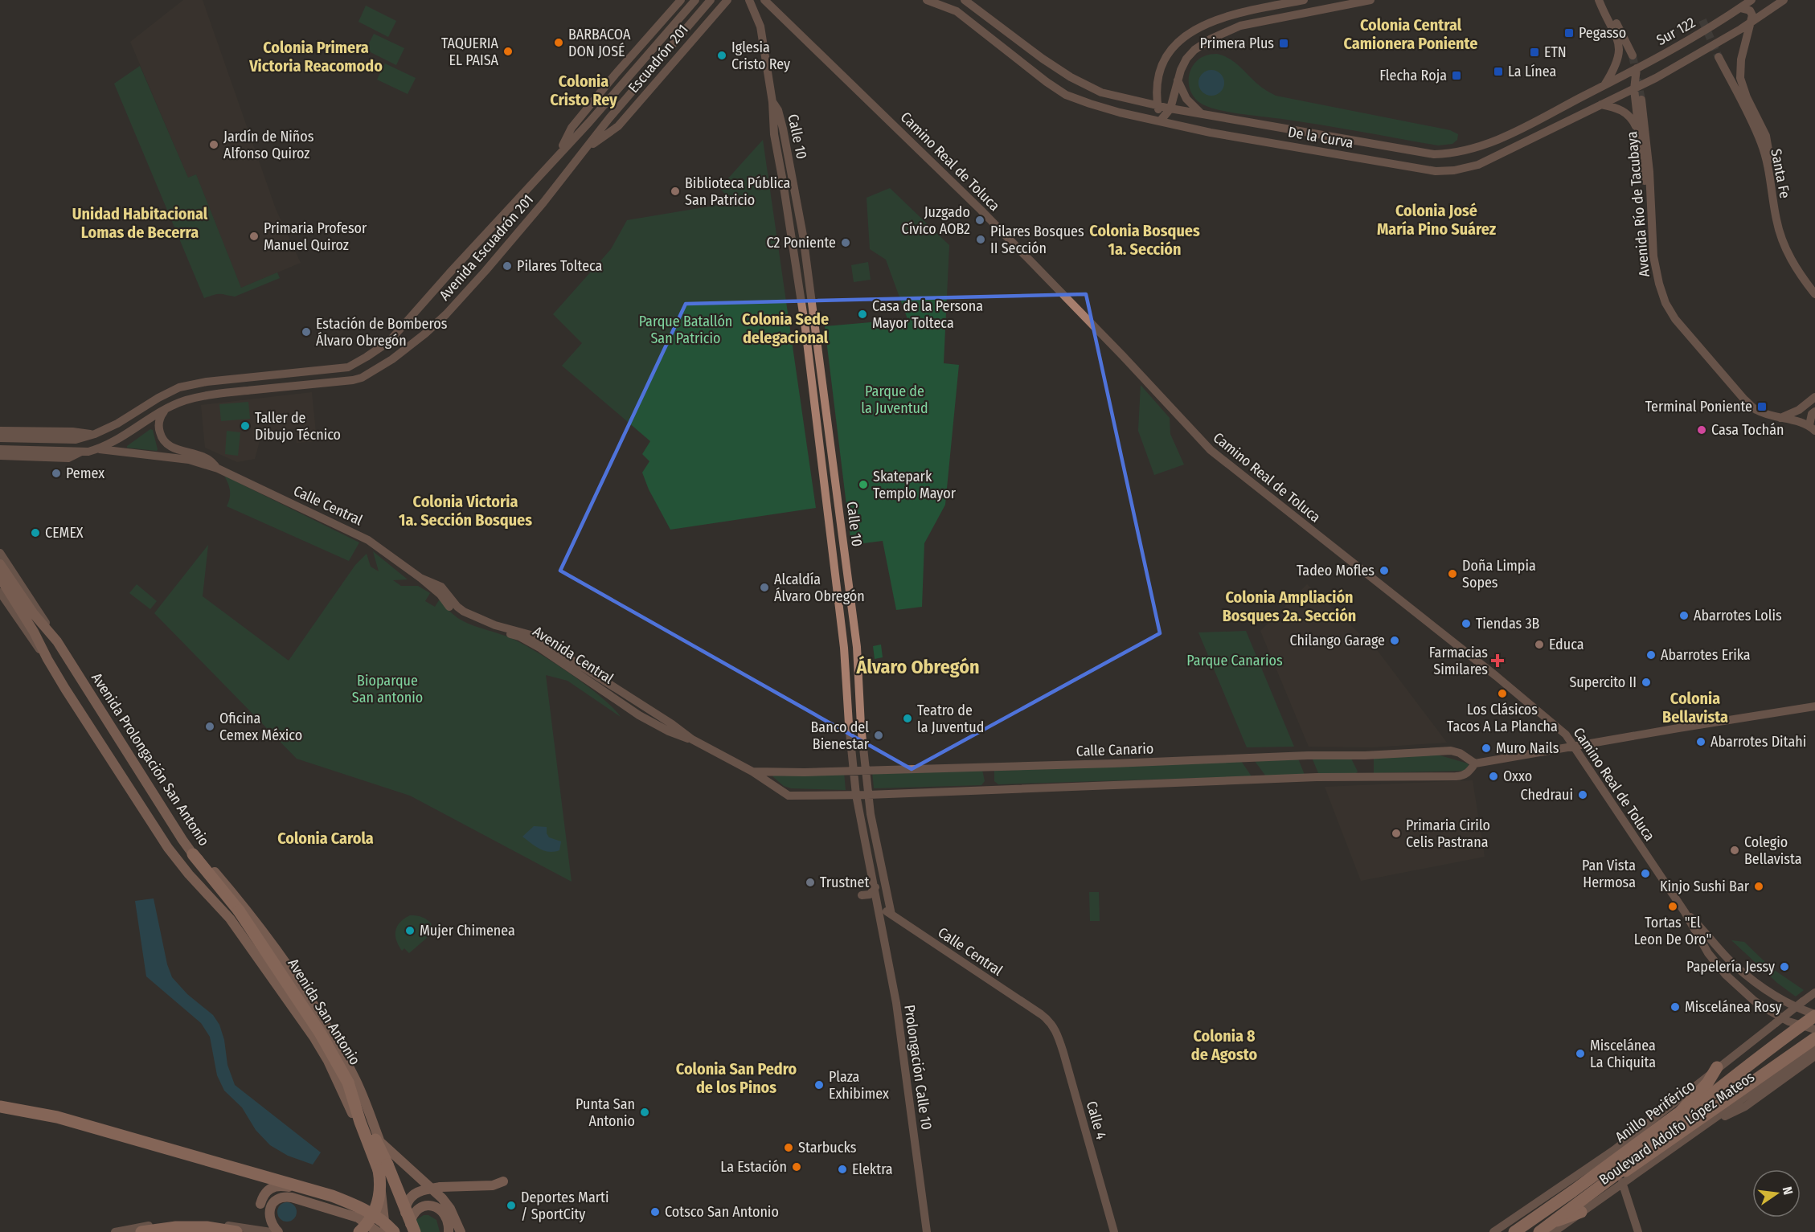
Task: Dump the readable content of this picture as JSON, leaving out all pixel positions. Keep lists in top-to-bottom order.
{
  "streets": {
    "highway": ["Avenida San Antonio", "Anillo Periférico"],
    "main road": [
      "Sur 122",
      "Escuadrón 201",
      "Calle 10",
      "De la Curva",
      "Camino Real de Toluca",
      "Santa Fe",
      "Avenida Río de Tacubaya",
      "Avenida Escuadrón 201",
      "Calle Central",
      "Avenida Central",
      "Calle Canario",
      "Avenida Prolongación San Antonio",
      "Prolongación Calle 10",
      "Calle 4",
      "Boulevard Adolfo López Mateos"
    ]
  },
  "crossings": [
    ["Sur 122", "De la Curva"],
    ["Escuadrón 201", "Avenida Escuadrón 201"],
    ["Calle 10", "Calle Central"],
    ["Calle 10", "Avenida Central"],
    ["Calle 10", "Calle Canario"],
    ["Calle 10", "Prolongación Calle 10"],
    ["Camino Real de Toluca", "Anillo Periférico"],
    ["Camino Real de Toluca", "Boulevard Adolfo López Mateos"],
    ["Avenida Escuadrón 201", "Calle Central"],
    ["Calle Central", "Avenida Central"],
    ["Calle Central", "Prolongación Calle 10"],
    ["Calle Central", "Calle 4"],
    ["Avenida Central", "Calle Canario"],
    ["Avenida Prolongación San Antonio", "Avenida San Antonio"]
  ],
  "districts": [
    "Colonia Central Camionera Poniente",
    "Colonia Primera Victoria Reacomodo",
    "Colonia Cristo Rey",
    "Colonia José María Pino Suárez",
    "Unidad Habitacional Lomas de Becerra",
    "Colonia Bosques 1a. Sección",
    "Colonia Sede delegacional",
    "Colonia Victoria 1a. Sección Bosques",
    "Colonia Ampliación Bosques 2a. Sección",
    "Álvaro Obregón",
    "Colonia Bellavista",
    "Colonia Carola",
    "Colonia 8 de Agosto",
    "Colonia San Pedro de los Pinos"
  ],
  "parks": [
    "Parque Batallón San Patricio",
    "Parque de la Juventud",
    "Parque Canarios",
    "Bioparque San antonio"
  ],
  "places": {
    "transit": [
      "Pegasso",
      "Primera Plus",
      "ETN",
      "La Línea",
      "Flecha Roja",
      "Terminal Poniente"
    ],
    "other": [
      "BARBACOA DON JOSÉ",
      "TAQUERIA EL PAISA",
      "Iglesia Cristo Rey",
      "Jardín de Niños Alfonso Quiroz",
      "Biblioteca Pública San Patricio",
      "Juzgado Cívico AOB2",
      "Primaria Profesor Manuel Quiroz",
      "Pilares Bosques II Sección",
      "C2 Poniente",
      "Pilares Tolteca",
      "Casa de la Persona Mayor Tolteca",
      "Estación de Bomberos Álvaro Obregón",
      "Taller de Dibujo Técnico",
      "Casa Tochán",
      "Pemex",
      "Skatepark Templo Mayor",
      "CEMEX",
      "Tadeo Mofles",
      "Doña Limpia Sopes",
      "Alcaldía Álvaro Obregón",
      "Abarrotes Lolis",
      "Tiendas 3B",
      "Chilango Garage",
      "Educa",
      "Abarrotes Erika",
      "Supercito II",
      "Los Clásicos Tacos A La Plancha",
      "Teatro de la Juventud",
      "Oficina Cemex México",
      "Banco del Bienestar",
      "Abarrotes Ditahi",
      "Muro Nails",
      "Oxxo",
      "Chedraui",
      "Primaria Cirilo Celis Pastrana",
      "Colegio Bellavista",
      "Pan Vista Hermosa",
      "Trustnet",
      "Kinjo Sushi Bar",
      "Tortas \"El Leon De Oro\"",
      "Mujer Chimenea",
      "Papelería Jessy",
      "Miscelánea Rosy",
      "Miscelánea La Chiquita",
      "Plaza Exhibimex",
      "Punta San Antonio",
      "Starbucks",
      "La Estación",
      "Elektra",
      "Deportes Marti / SportCity",
      "Cotsco San Antonio"
    ],
    "health": ["Farmacias Similares"]
  },
  "north": "right"
}
